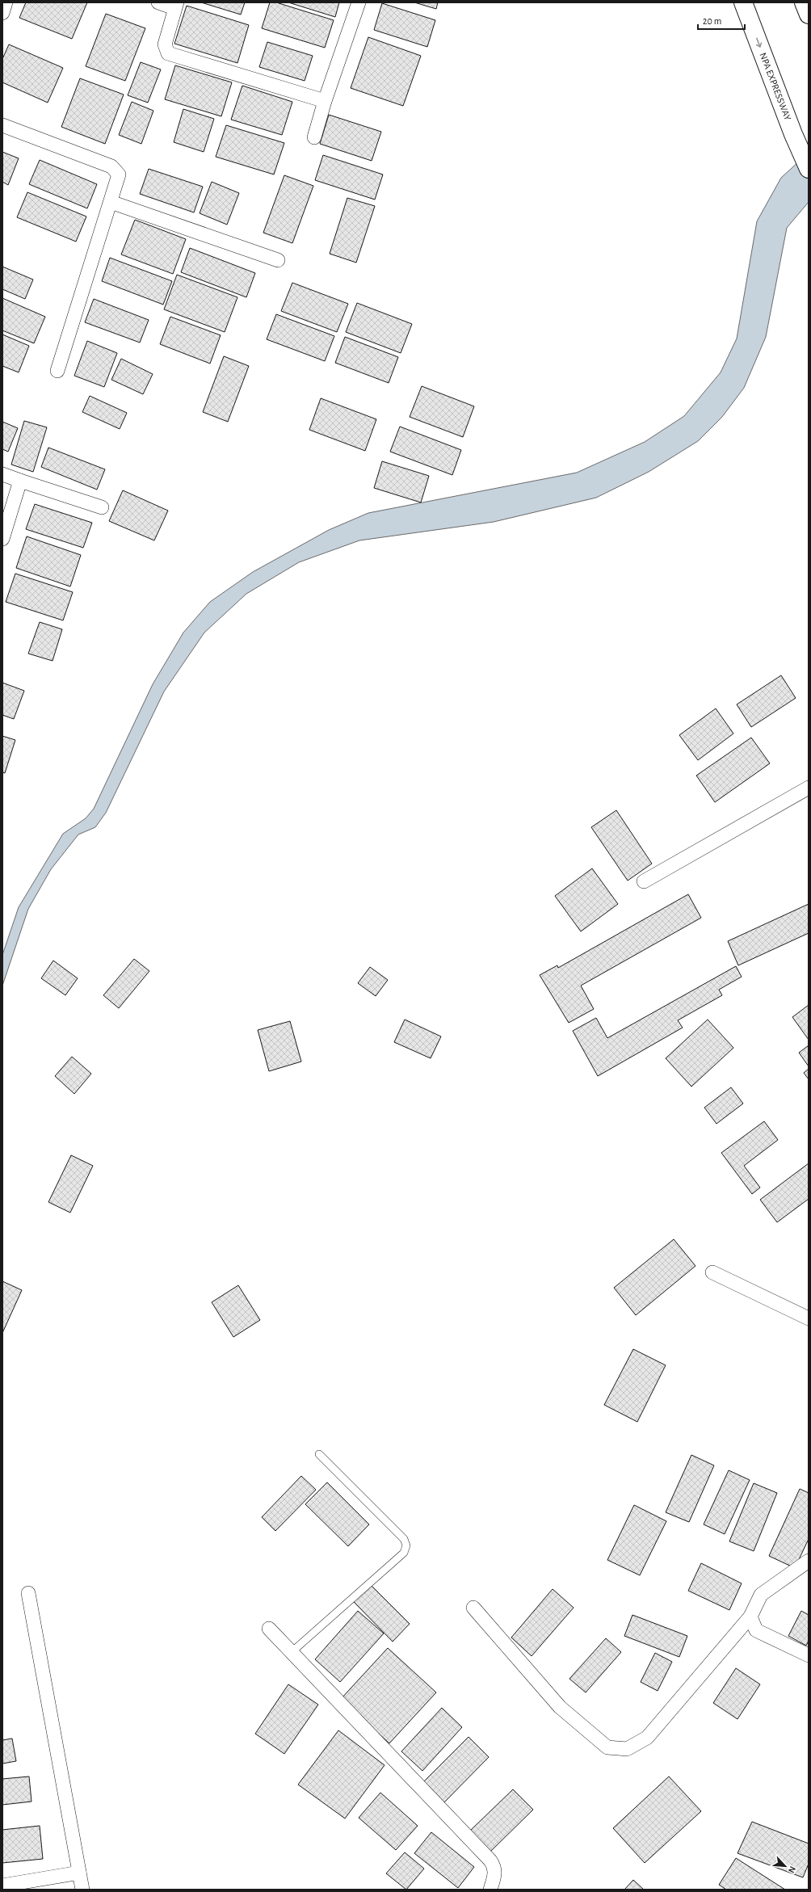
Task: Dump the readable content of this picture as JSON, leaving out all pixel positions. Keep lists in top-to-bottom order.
{
  "streets": {
    "main road": ["NPA EXPRESSWAY"]
  },
  "one_way": ["NPA EXPRESSWAY"],
  "scale_bar": "20 m",
  "north": "bottom right"
}
